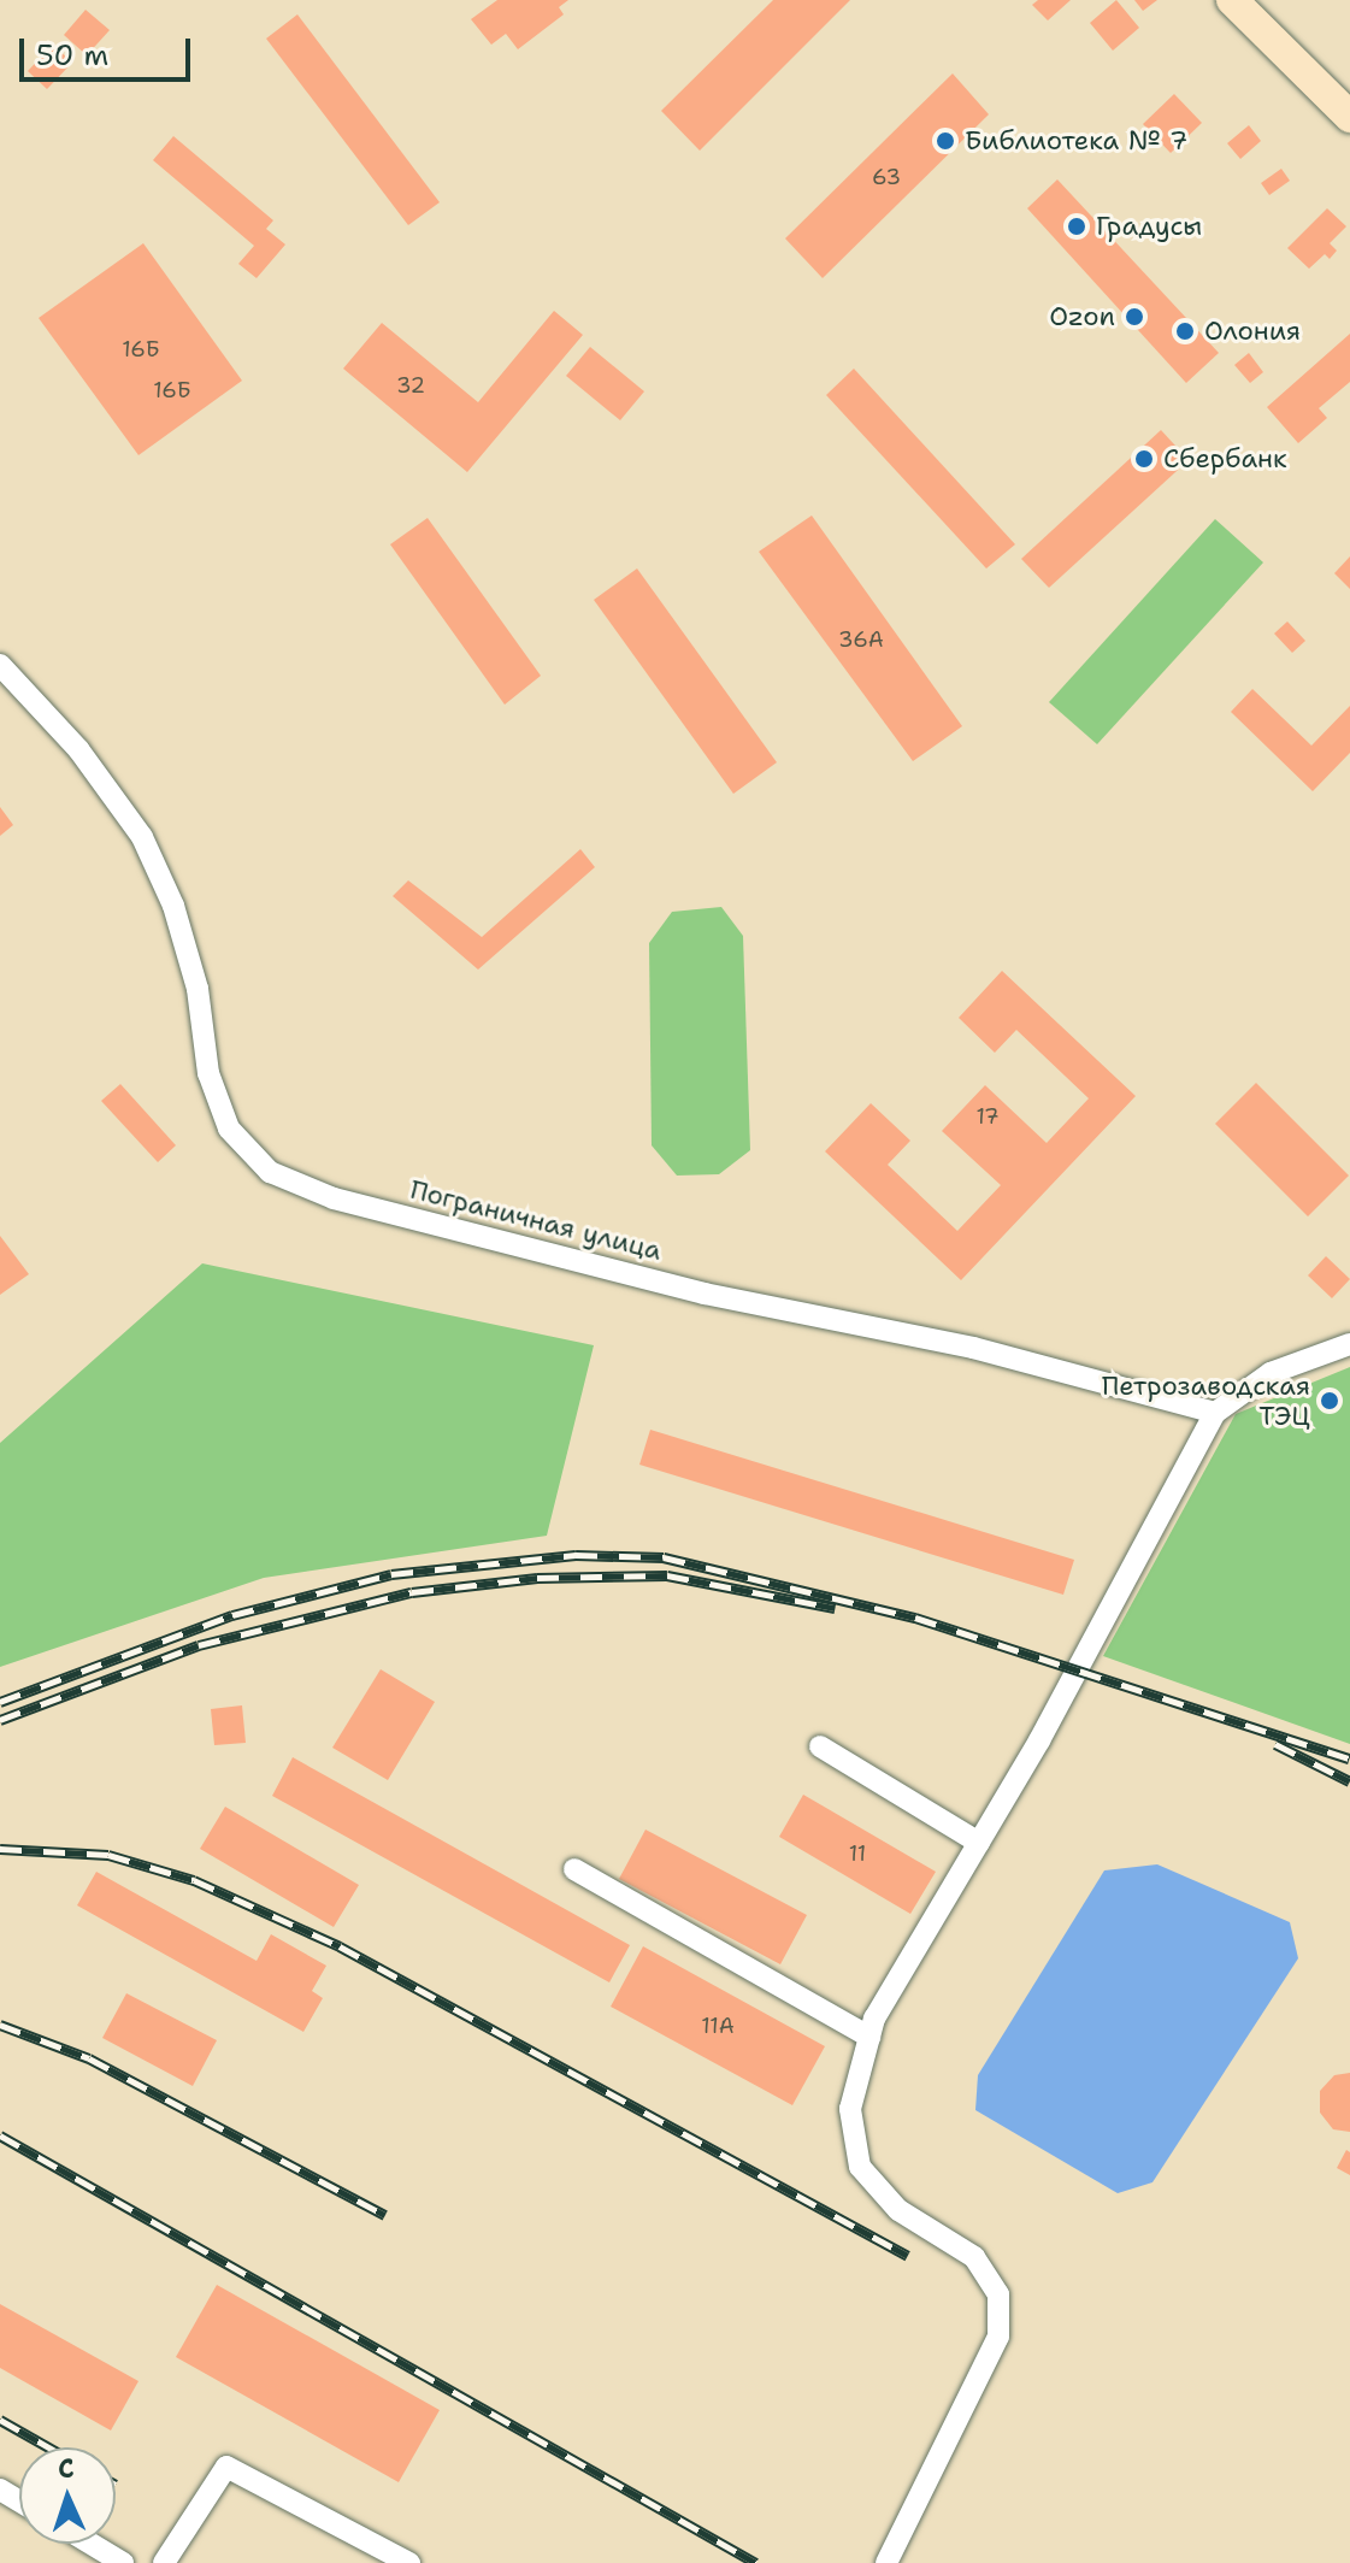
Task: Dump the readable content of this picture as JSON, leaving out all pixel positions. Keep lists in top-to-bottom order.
{
  "streets": {
    "street": ["Пограничная улица"]
  },
  "places": [
    "Библиотека № 7",
    "Градусы",
    "Ozon",
    "Олония",
    "Сбербанк",
    "Петрозаводская ТЭЦ"
  ],
  "house_numbers": [
    "63",
    "16Б",
    "32",
    "16Б",
    "36А",
    "17",
    "11",
    "11А"
  ],
  "scale_bar": "50 m",
  "north": "top"
}
